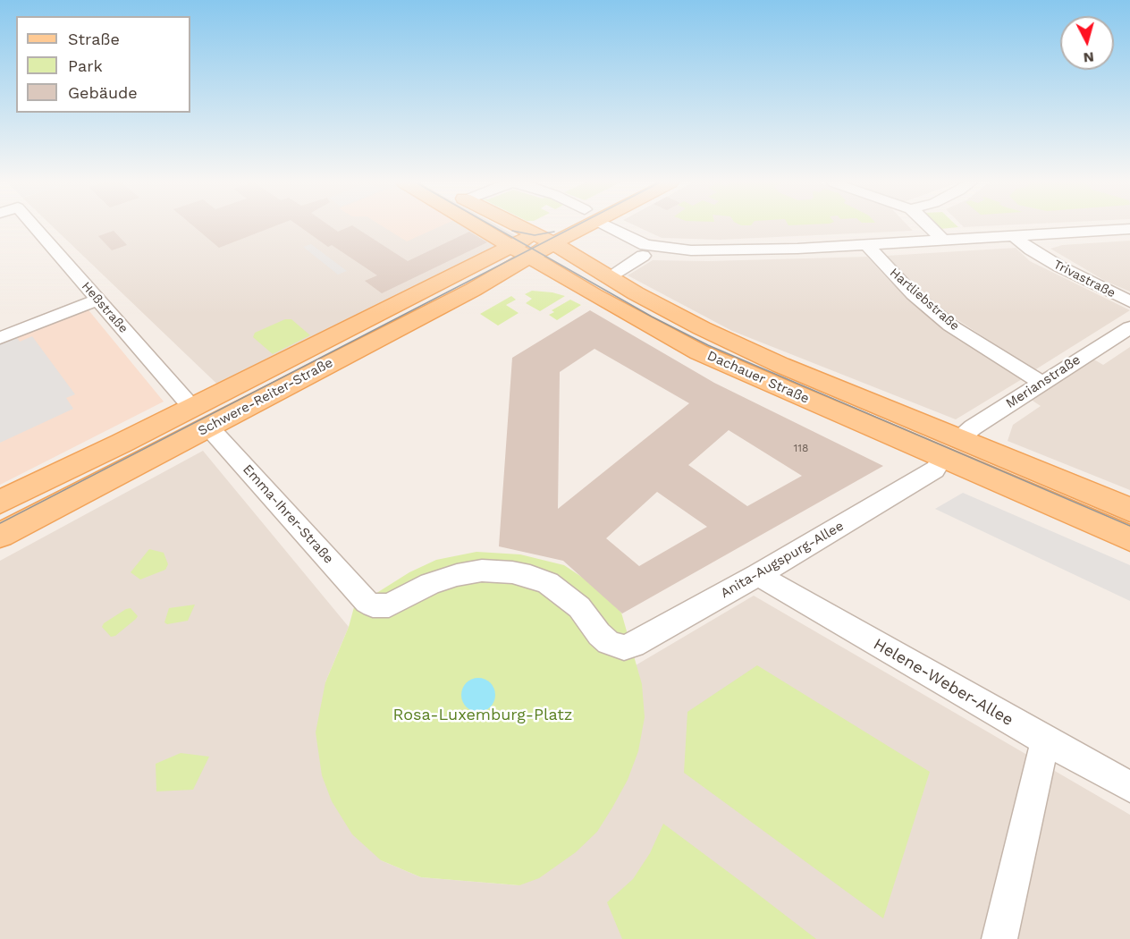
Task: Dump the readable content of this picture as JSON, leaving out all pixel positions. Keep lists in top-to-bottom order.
{
  "streets": {
    "main road": ["Dachauer Straße", "Schwere-Reiter-Straße"],
    "street": [
      "Trivastraße",
      "Hartliebstraße",
      "Heßstraße",
      "Merianstraße",
      "Emma-Ihrer-Straße",
      "Anita-Augspurg-Allee",
      "Helene-Weber-Allee"
    ]
  },
  "crossings": [
    ["Hartliebstraße", "Merianstraße"],
    ["Heßstraße", "Schwere-Reiter-Straße"],
    ["Heßstraße", "Emma-Ihrer-Straße"],
    ["Dachauer Straße", "Merianstraße"],
    ["Dachauer Straße", "Schwere-Reiter-Straße"],
    ["Dachauer Straße", "Anita-Augspurg-Allee"],
    ["Merianstraße", "Anita-Augspurg-Allee"],
    ["Schwere-Reiter-Straße", "Emma-Ihrer-Straße"],
    ["Emma-Ihrer-Straße", "Anita-Augspurg-Allee"],
    ["Anita-Augspurg-Allee", "Helene-Weber-Allee"]
  ],
  "parks": ["Rosa-Luxemburg-Platz"],
  "house_numbers": ["118"],
  "legend": ["Straße", "Park", "Gebäude"],
  "north": "bottom"
}
